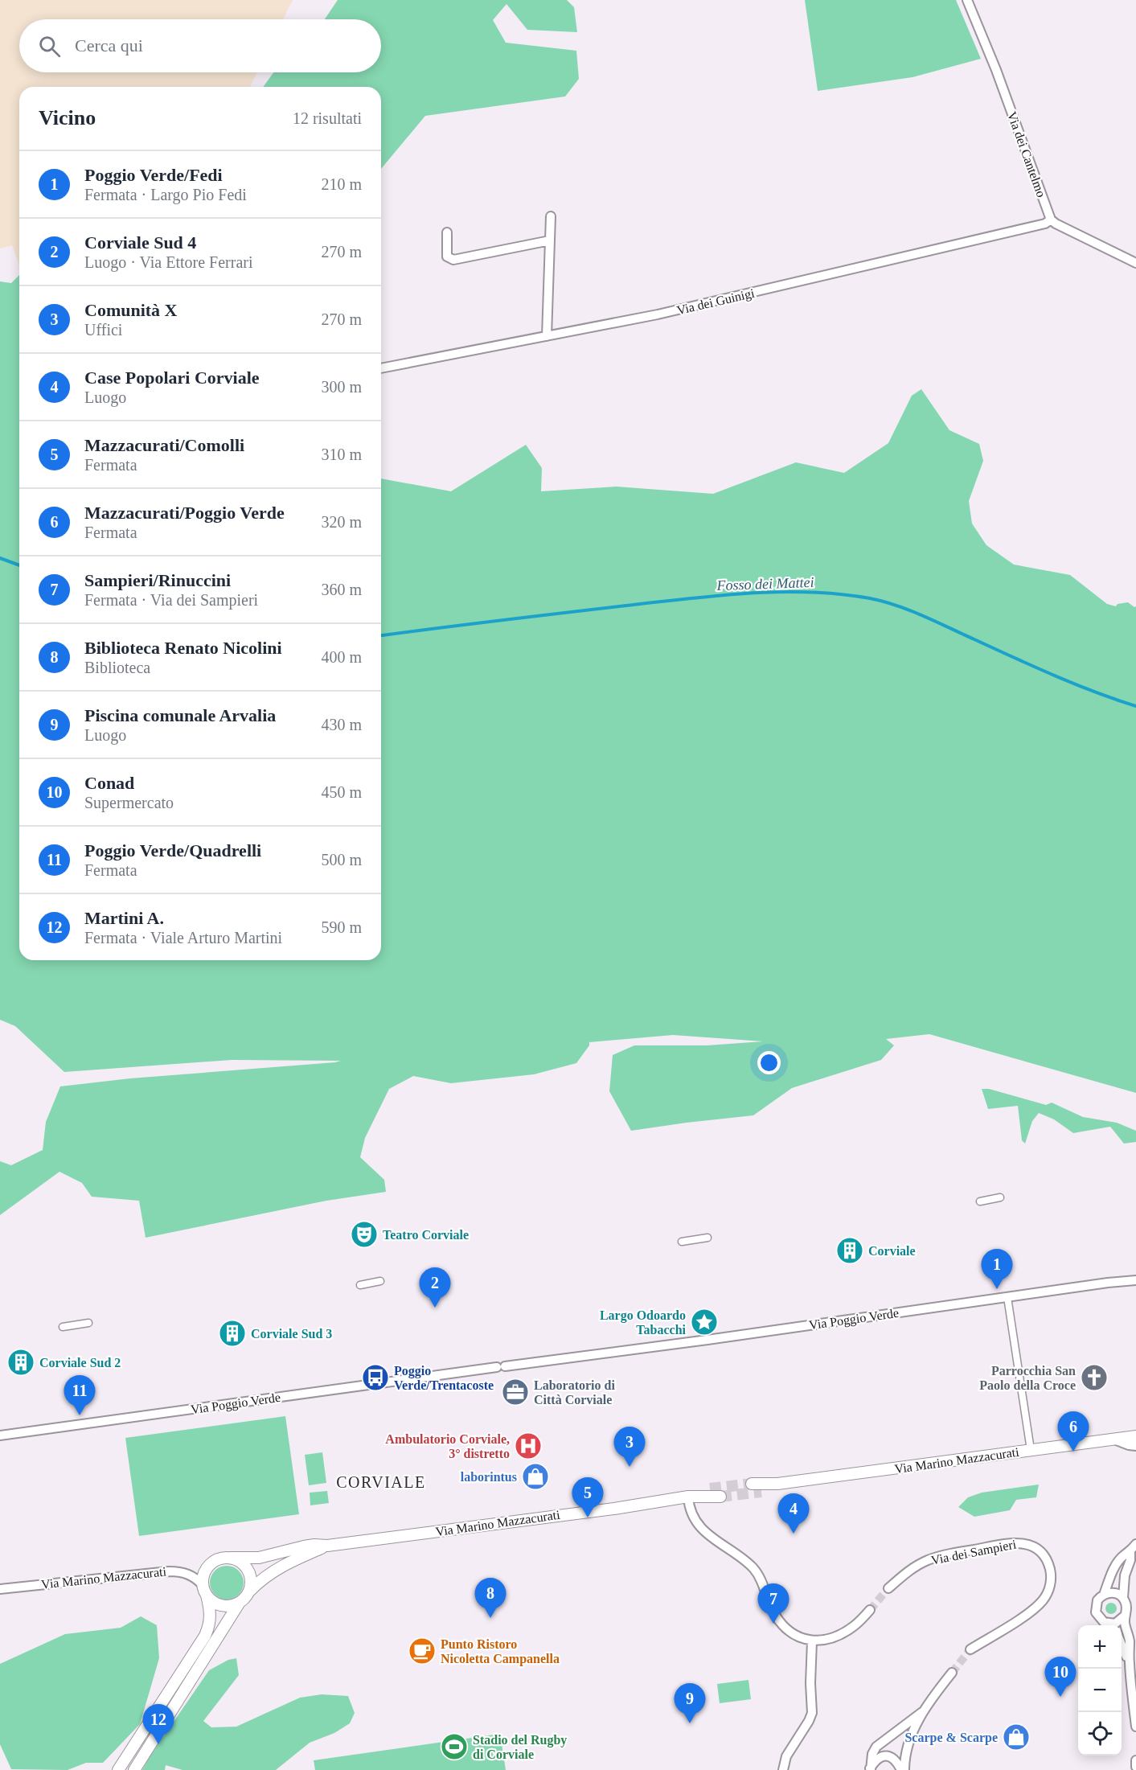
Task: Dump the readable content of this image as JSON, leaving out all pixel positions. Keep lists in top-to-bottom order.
{
  "streets": {
    "street": [
      "Via dei Cantelmo",
      "Via dei Guinigi",
      "Via Poggio Verde",
      "Via Marino Mazzacurati",
      "Via dei Sampieri"
    ]
  },
  "crossings": [
    ["Via dei Cantelmo", "Via dei Guinigi"]
  ],
  "districts": ["CORVIALE"],
  "water": ["Fosso dei Mattei"],
  "places": {
    "theatre": ["Teatro Corviale"],
    "building": ["Corviale", "Corviale Sud 3", "Corviale Sud 2"],
    "place": ["Largo Odoardo Tabacchi"],
    "bus stop": ["Poggio Verde/Trentacoste"],
    "church": ["Parrocchia San Paolo della Croce"],
    "office": ["Laboratorio di Città Corviale"],
    "hospital": ["Ambulatorio Corviale, 3° distretto"],
    "shop": ["laborintus", "Scarpe & Scarpe"],
    "cafe": ["Punto Ristoro Nicoletta Campanella"],
    "sports": ["Stadio del Rugby di Corviale"]
  },
  "page": {
    "search": "Cerca qui",
    "heading": ["Vicino", "12 risultati"],
    "list": [
      {
        "mark": "1",
        "name": "Poggio Verde/Fedi",
        "note": "Fermata · Largo Pio Fedi",
        "value": "210 m"
      },
      {
        "mark": "2",
        "name": "Corviale Sud 4",
        "note": "Luogo · Via Ettore Ferrari",
        "value": "270 m"
      },
      {
        "mark": "3",
        "name": "Comunità X",
        "note": "Uffici",
        "value": "270 m"
      },
      {
        "mark": "4",
        "name": "Case Popolari Corviale",
        "note": "Luogo",
        "value": "300 m"
      },
      {
        "mark": "5",
        "name": "Mazzacurati/Comolli",
        "note": "Fermata",
        "value": "310 m"
      },
      {
        "mark": "6",
        "name": "Mazzacurati/Poggio Verde",
        "note": "Fermata",
        "value": "320 m"
      },
      {
        "mark": "7",
        "name": "Sampieri/Rinuccini",
        "note": "Fermata · Via dei Sampieri",
        "value": "360 m"
      },
      {
        "mark": "8",
        "name": "Biblioteca Renato Nicolini",
        "note": "Biblioteca",
        "value": "400 m"
      },
      {
        "mark": "9",
        "name": "Piscina comunale Arvalia",
        "note": "Luogo",
        "value": "430 m"
      },
      {
        "mark": "10",
        "name": "Conad",
        "note": "Supermercato",
        "value": "450 m"
      },
      {
        "mark": "11",
        "name": "Poggio Verde/Quadrelli",
        "note": "Fermata",
        "value": "500 m"
      },
      {
        "mark": "12",
        "name": "Martini A.",
        "note": "Fermata · Viale Arturo Martini",
        "value": "590 m"
      }
    ],
    "pins": [
      "1",
      "2",
      "11",
      "6",
      "3",
      "5",
      "4",
      "8",
      "7",
      "10",
      "9",
      "12"
    ],
    "map_buttons": ["+", "−"]
  }
}
